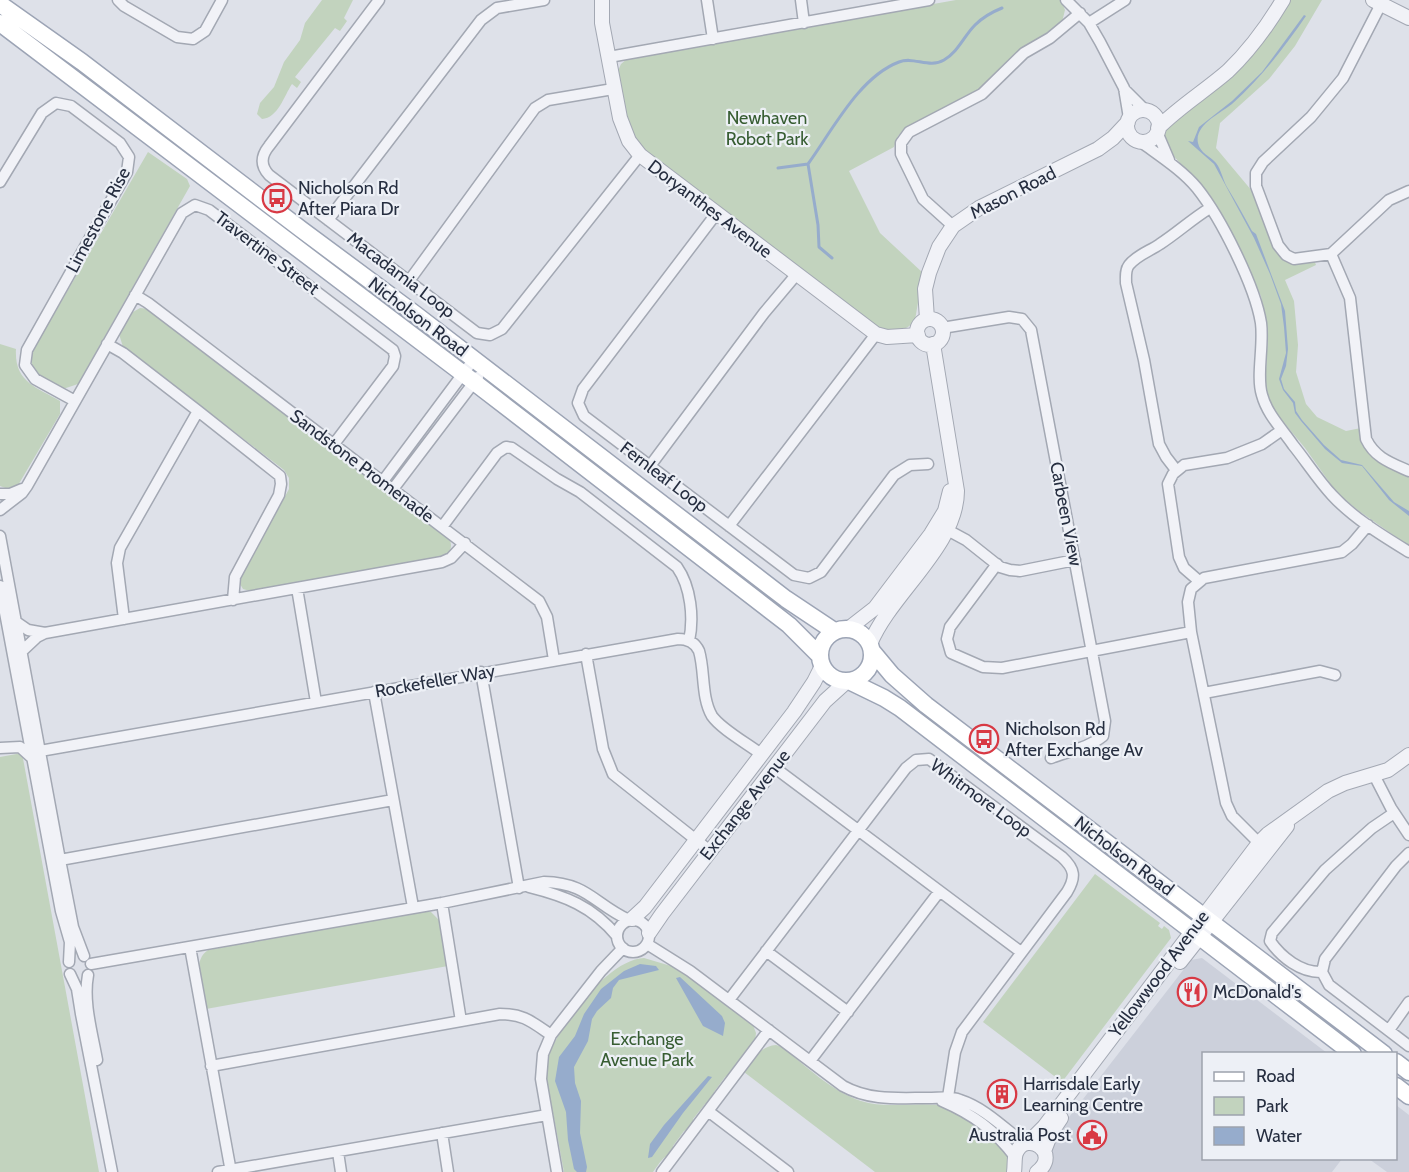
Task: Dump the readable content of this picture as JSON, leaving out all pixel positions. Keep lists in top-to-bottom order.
{
  "streets": {
    "main road": ["Nicholson Road"],
    "street": [
      "Mason Road",
      "Doryanthes Avenue",
      "Limestone Rise",
      "Travertine Street",
      "Macadamia Loop",
      "Sandstone Promenade",
      "Fernleaf Loop",
      "Carbeen View",
      "Rockefeller Way",
      "Whitmore Loop",
      "Exchange Avenue",
      "Yellowwood Avenue"
    ]
  },
  "crossings": [
    ["Mason Road", "Carbeen View"],
    ["Doryanthes Avenue", "Macadamia Loop"],
    ["Doryanthes Avenue", "Fernleaf Loop"],
    ["Limestone Rise", "Travertine Street"],
    ["Travertine Street", "Sandstone Promenade"],
    ["Nicholson Road", "Exchange Avenue"],
    ["Nicholson Road", "Yellowwood Avenue"],
    ["Sandstone Promenade", "Rockefeller Way"]
  ],
  "parks": ["Newhaven Robot Park", "Exchange Avenue Park"],
  "places": {
    "bus stop": ["Nicholson Rd After Piara Dr", "Nicholson Rd After Exchange Av"],
    "restaurant": ["McDonald's"],
    "building": ["Harrisdale Early Learning Centre"],
    "public building": ["Australia Post"]
  },
  "legend": ["Road", "Park", "Water"]
}
